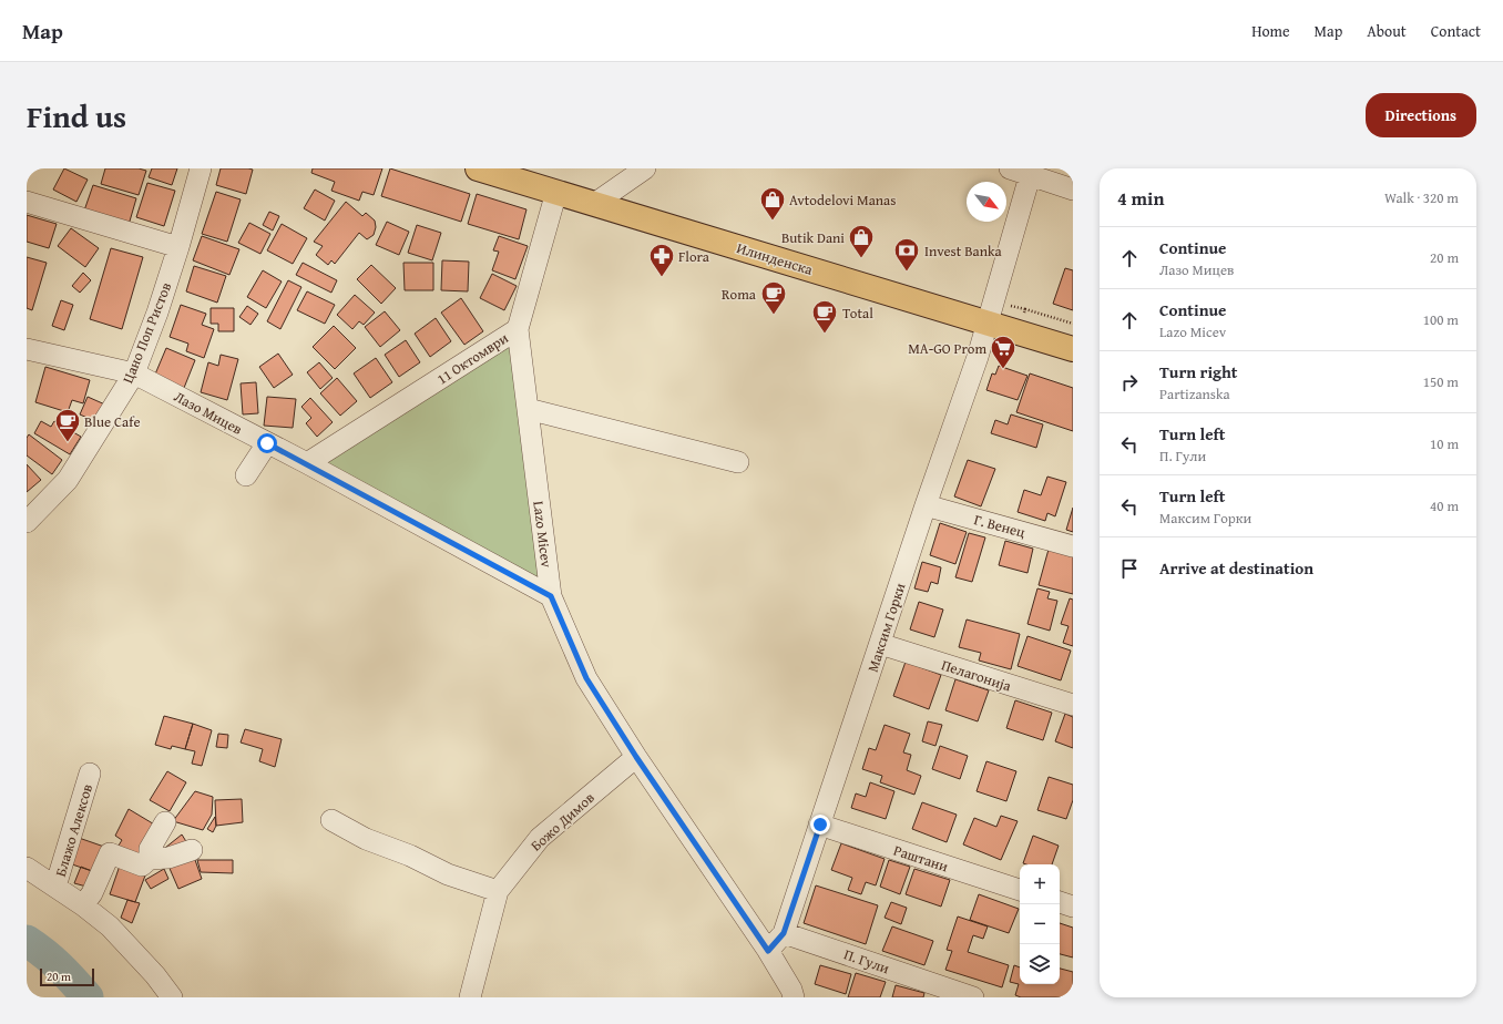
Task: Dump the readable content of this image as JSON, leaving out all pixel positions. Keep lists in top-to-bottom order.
{
  "streets": {
    "main road": ["Илинденска"],
    "street": [
      "Цано Поп Ристов",
      "11 Октомври",
      "Лазо Мицев",
      "Г. Венец",
      "Lazo Micev",
      "Максим Горки",
      "Пелагонија",
      "Божо Димов",
      "Блажо Алексов",
      "Раштани",
      "П. Гули"
    ]
  },
  "crossings": [
    ["Илинденска", "11 Октомври"],
    ["Илинденска", "Максим Горки"],
    ["Цано Поп Ристов", "Лазо Мицев"],
    ["11 Октомври", "Лазо Мицев"],
    ["11 Октомври", "Lazo Micev"],
    ["Лазо Мицев", "Lazo Micev"],
    ["Г. Венец", "Максим Горки"],
    ["Максим Горки", "Пелагонија"],
    ["Максим Горки", "Раштани"],
    ["Максим Горки", "П. Гули"]
  ],
  "places": {
    "shop": ["Avtodelovi Manas", "Butik Dani"],
    "bank": ["Invest Banka"],
    "pharmacy": ["Flora"],
    "cafe": ["Roma", "Total", "Blue Cafe"],
    "supermarket": ["MA-GO Prom"]
  },
  "scale_bar": "20 m",
  "north": "bottom right",
  "page": {
    "header": "Map",
    "nav": [
      "Home",
      "Map",
      "About",
      "Contact"
    ],
    "title": "Find us",
    "buttons": "Directions",
    "heading": ["4 min", "Walk · 320 m"],
    "list": [
      ["Continue", "Лазо Мицев", "20 m"],
      ["Continue", "Lazo Micev", "100 m"],
      ["Turn right", "Partizanska", "150 m"],
      ["Turn left", "П. Гули", "10 m"],
      ["Turn left", "Максим Горки", "40 m"],
      "Arrive at destination"
    ],
    "map_buttons": ["+", "−"],
    "scale": "20 m"
  }
}
